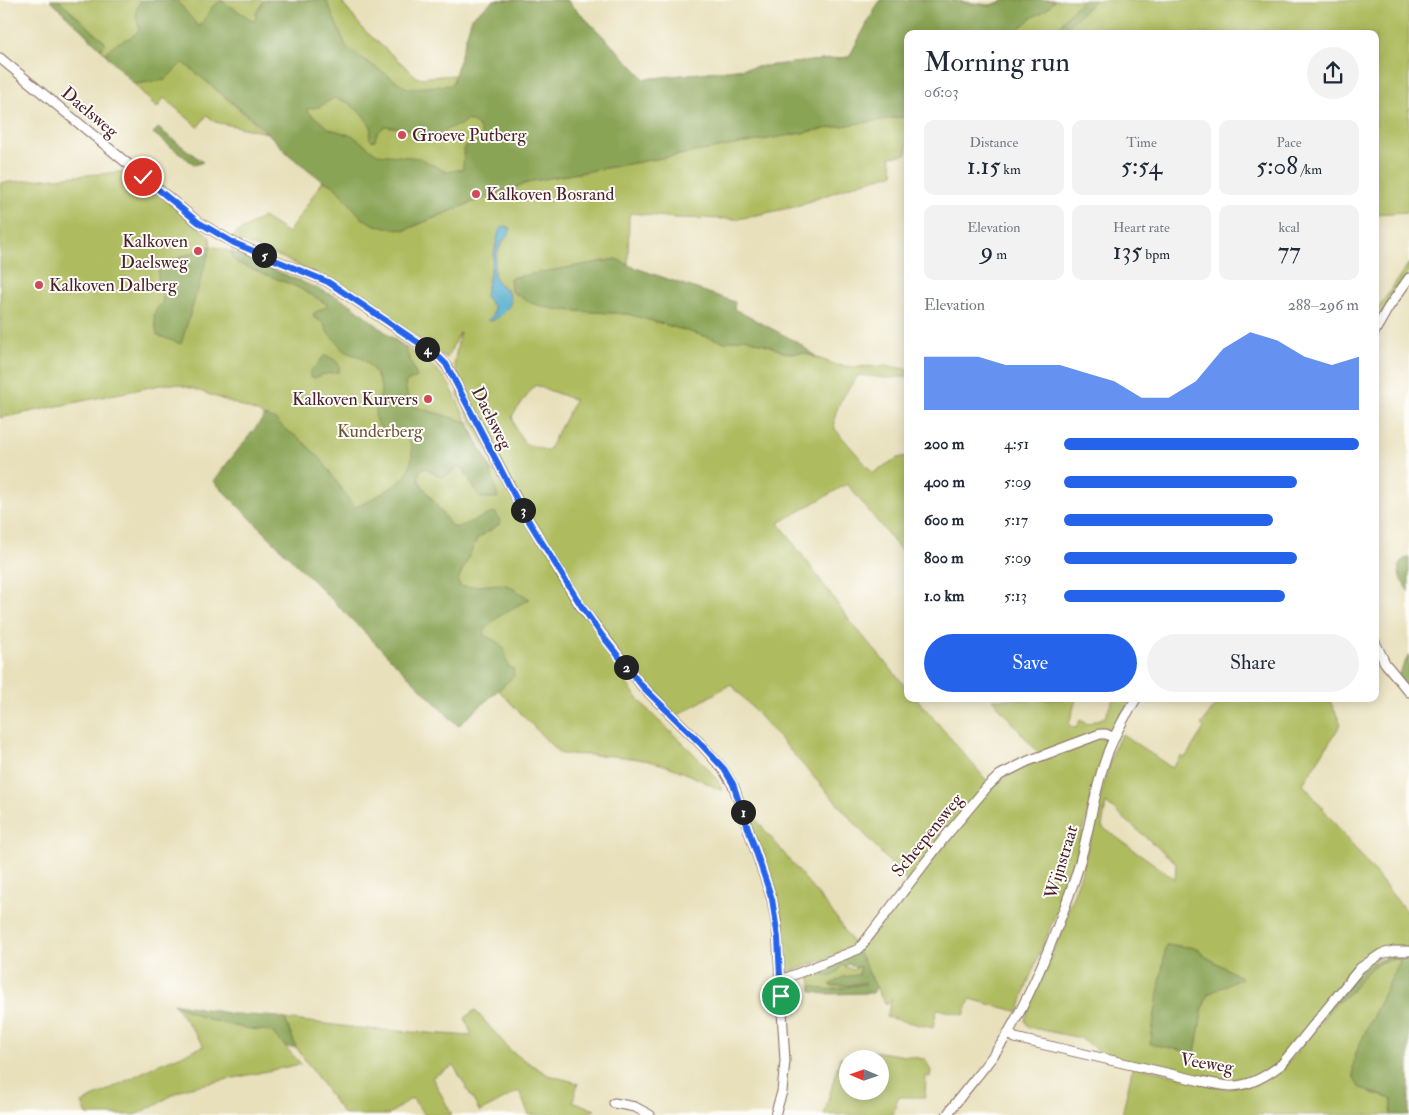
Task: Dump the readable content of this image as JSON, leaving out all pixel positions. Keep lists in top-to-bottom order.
{
  "streets": {
    "street": [
      "Daelsweg",
      "Scheepensweg",
      "Wijnstraat",
      "Veeweg"
    ]
  },
  "crossings": [
    ["Daelsweg", "Scheepensweg"],
    ["Scheepensweg", "Wijnstraat"],
    ["Wijnstraat", "Veeweg"]
  ],
  "parks": ["Kunderberg"],
  "places": [
    "Groeve Putberg",
    "Kalkoven Bosrand",
    "Kalkoven Daelsweg",
    "Kalkoven Dalberg",
    "Kalkoven Kurvers"
  ],
  "north": "left",
  "page": {
    "heading": ["Morning run", "06:03"],
    "stats": [
      ["Distance", "1.15 km"],
      ["Time", "5:54"],
      ["Pace", "5:08 /km"],
      ["Elevation", "9 m"],
      ["Heart rate", "135 bpm"],
      ["kcal", "77"]
    ],
    "pins": [
      "5",
      "4",
      "3",
      "2",
      "1"
    ],
    "chart": ["Elevation", "288–296 m"],
    "list": [
      {
        "name": "200 m",
        "note": "4:51"
      },
      {
        "name": "400 m",
        "note": "5:09"
      },
      {
        "name": "600 m",
        "note": "5:17"
      },
      {
        "name": "800 m",
        "note": "5:09"
      },
      {
        "name": "1.0 km",
        "note": "5:13"
      }
    ],
    "buttons": ["Save", "Share"]
  }
}
